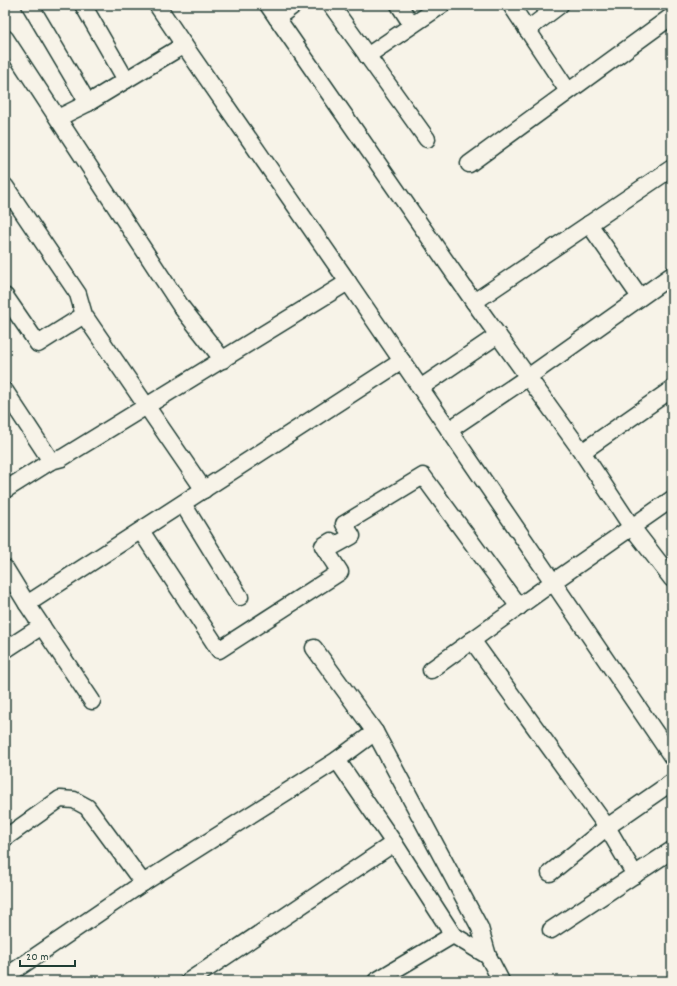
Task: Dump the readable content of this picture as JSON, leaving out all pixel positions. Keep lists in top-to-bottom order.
{
  "scale_bar": "20 m"
}
